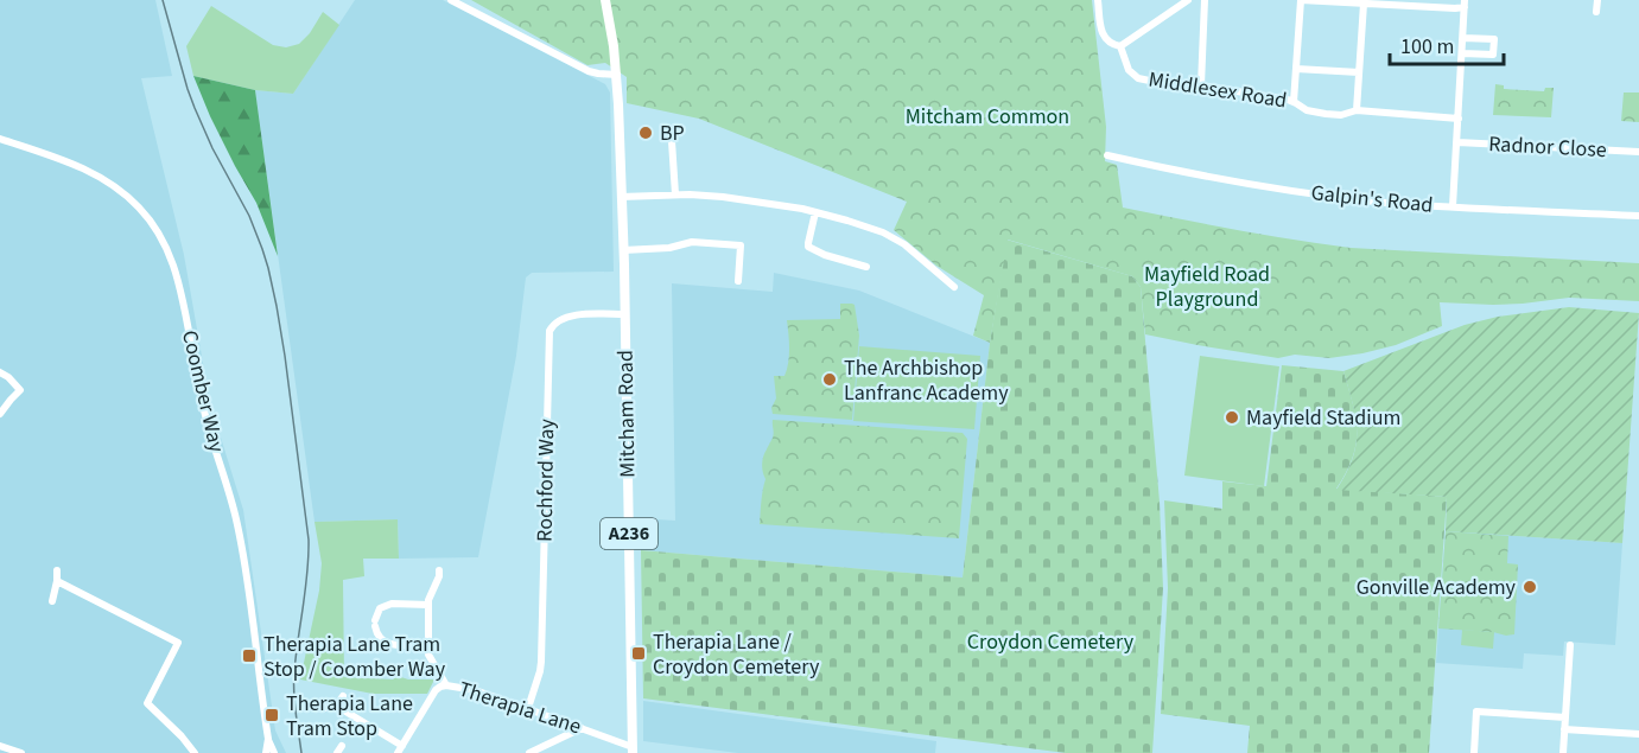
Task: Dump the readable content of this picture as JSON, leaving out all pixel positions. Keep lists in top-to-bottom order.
{
  "streets": {
    "main road": ["Mitcham Road", "A236"],
    "street": [
      "Middlesex Road",
      "Radnor Close",
      "Galpin's Road",
      "Coomber Way",
      "Rochford Way",
      "Therapia Lane"
    ]
  },
  "crossings": [
    ["Mitcham Road", "Rochford Way"],
    ["Mitcham Road", "A236"],
    ["Mitcham Road", "Therapia Lane"],
    ["Rochford Way", "Therapia Lane"]
  ],
  "parks": ["Mitcham Common", "Mayfield Road Playground", "Croydon Cemetery"],
  "places": {
    "other": [
      "BP",
      "The Archbishop Lanfranc Academy",
      "Mayfield Stadium",
      "Gonville Academy"
    ],
    "transit": ["Therapia Lane / Croydon Cemetery", "Therapia Lane Tram Stop / Coomber Way", "Therapia Lane Tram Stop"]
  },
  "scale_bar": "100 m"
}
